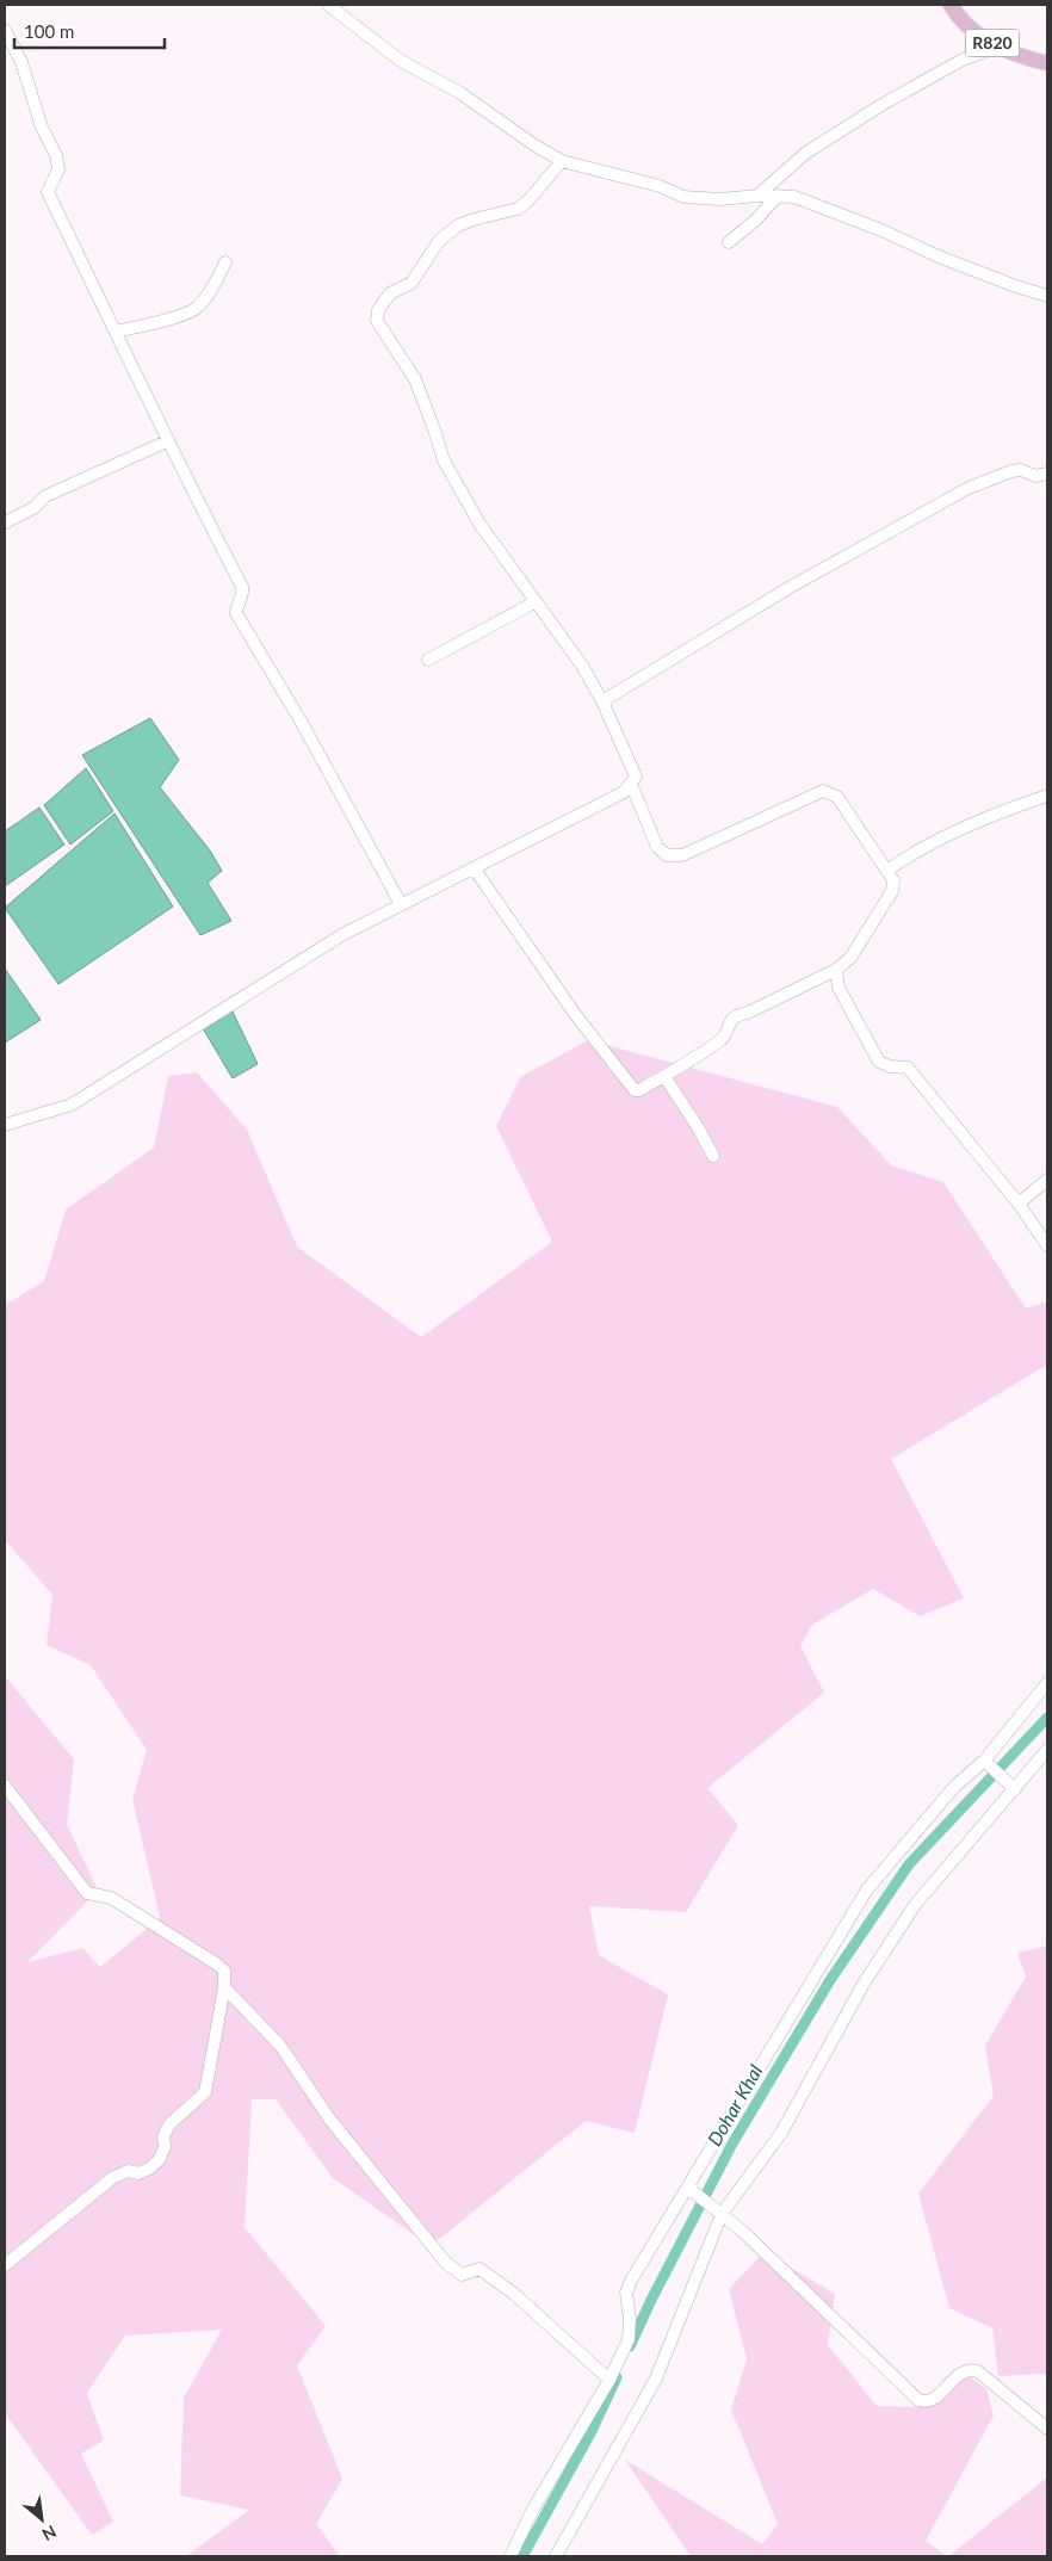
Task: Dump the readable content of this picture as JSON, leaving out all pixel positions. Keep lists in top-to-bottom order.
{
  "streets": {
    "main road": ["R820"]
  },
  "water": ["Dohar Khal"],
  "scale_bar": "100 m",
  "north": "bottom right"
}
